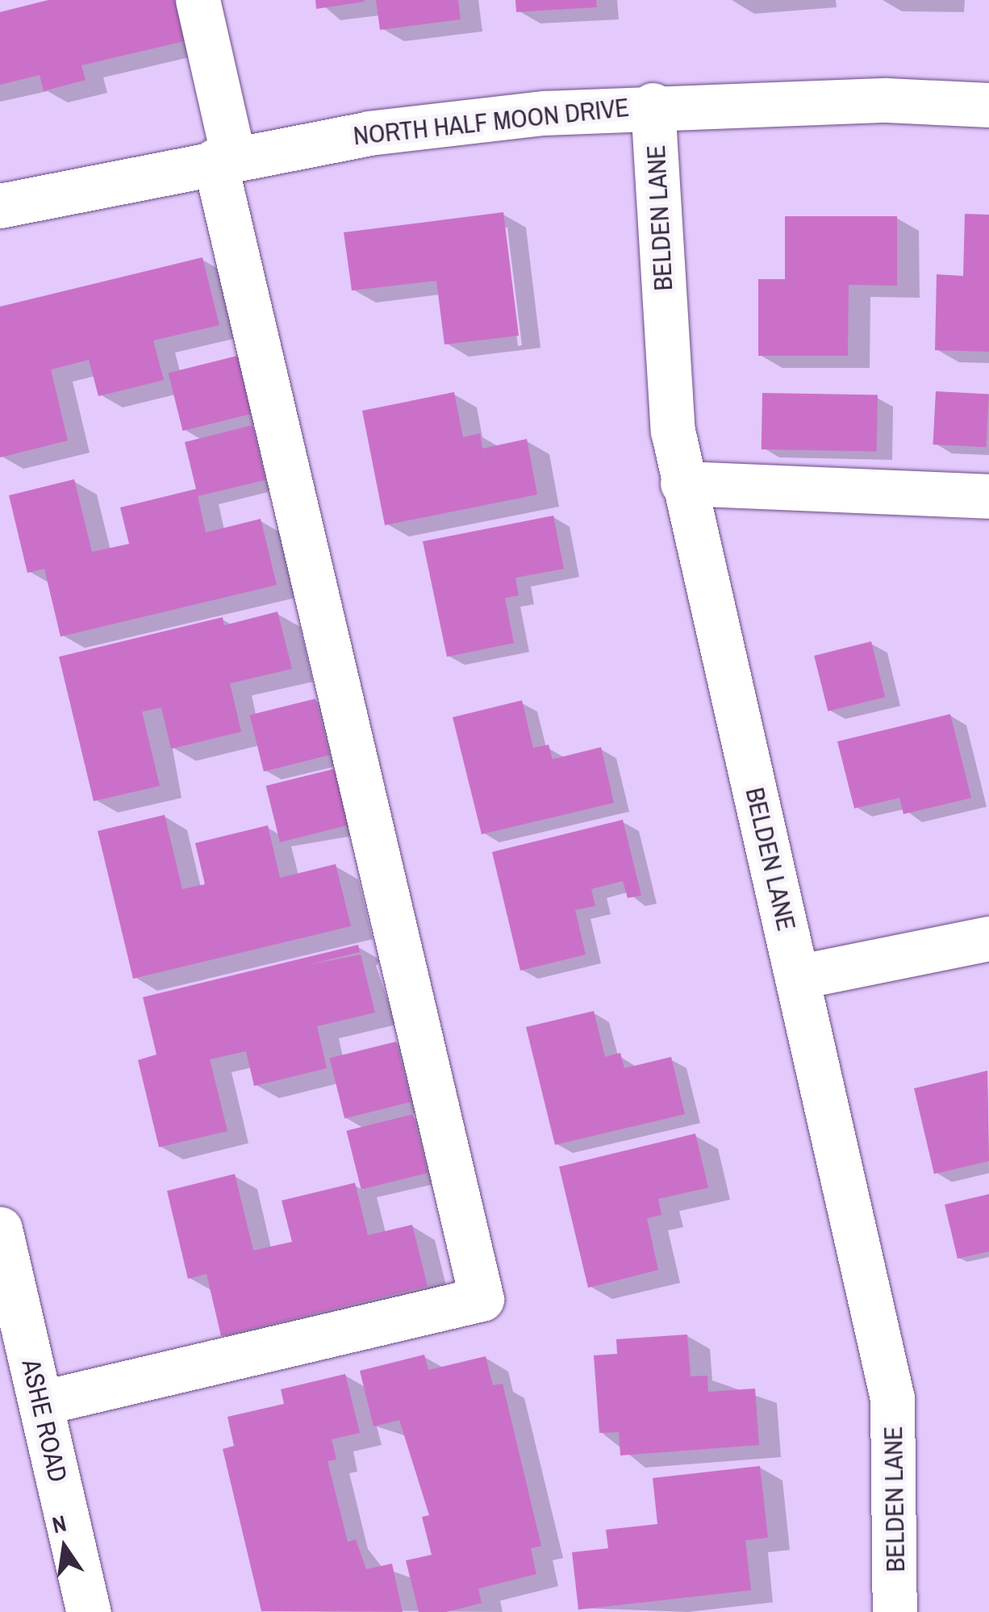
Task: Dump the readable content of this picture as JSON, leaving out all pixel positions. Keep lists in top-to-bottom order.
{
  "streets": {
    "street": ["NORTH HALF MOON DRIVE", "BELDEN LANE", "ASHE ROAD"]
  },
  "crossings": [
    ["NORTH HALF MOON DRIVE", "BELDEN LANE"]
  ],
  "north": "top"
}
